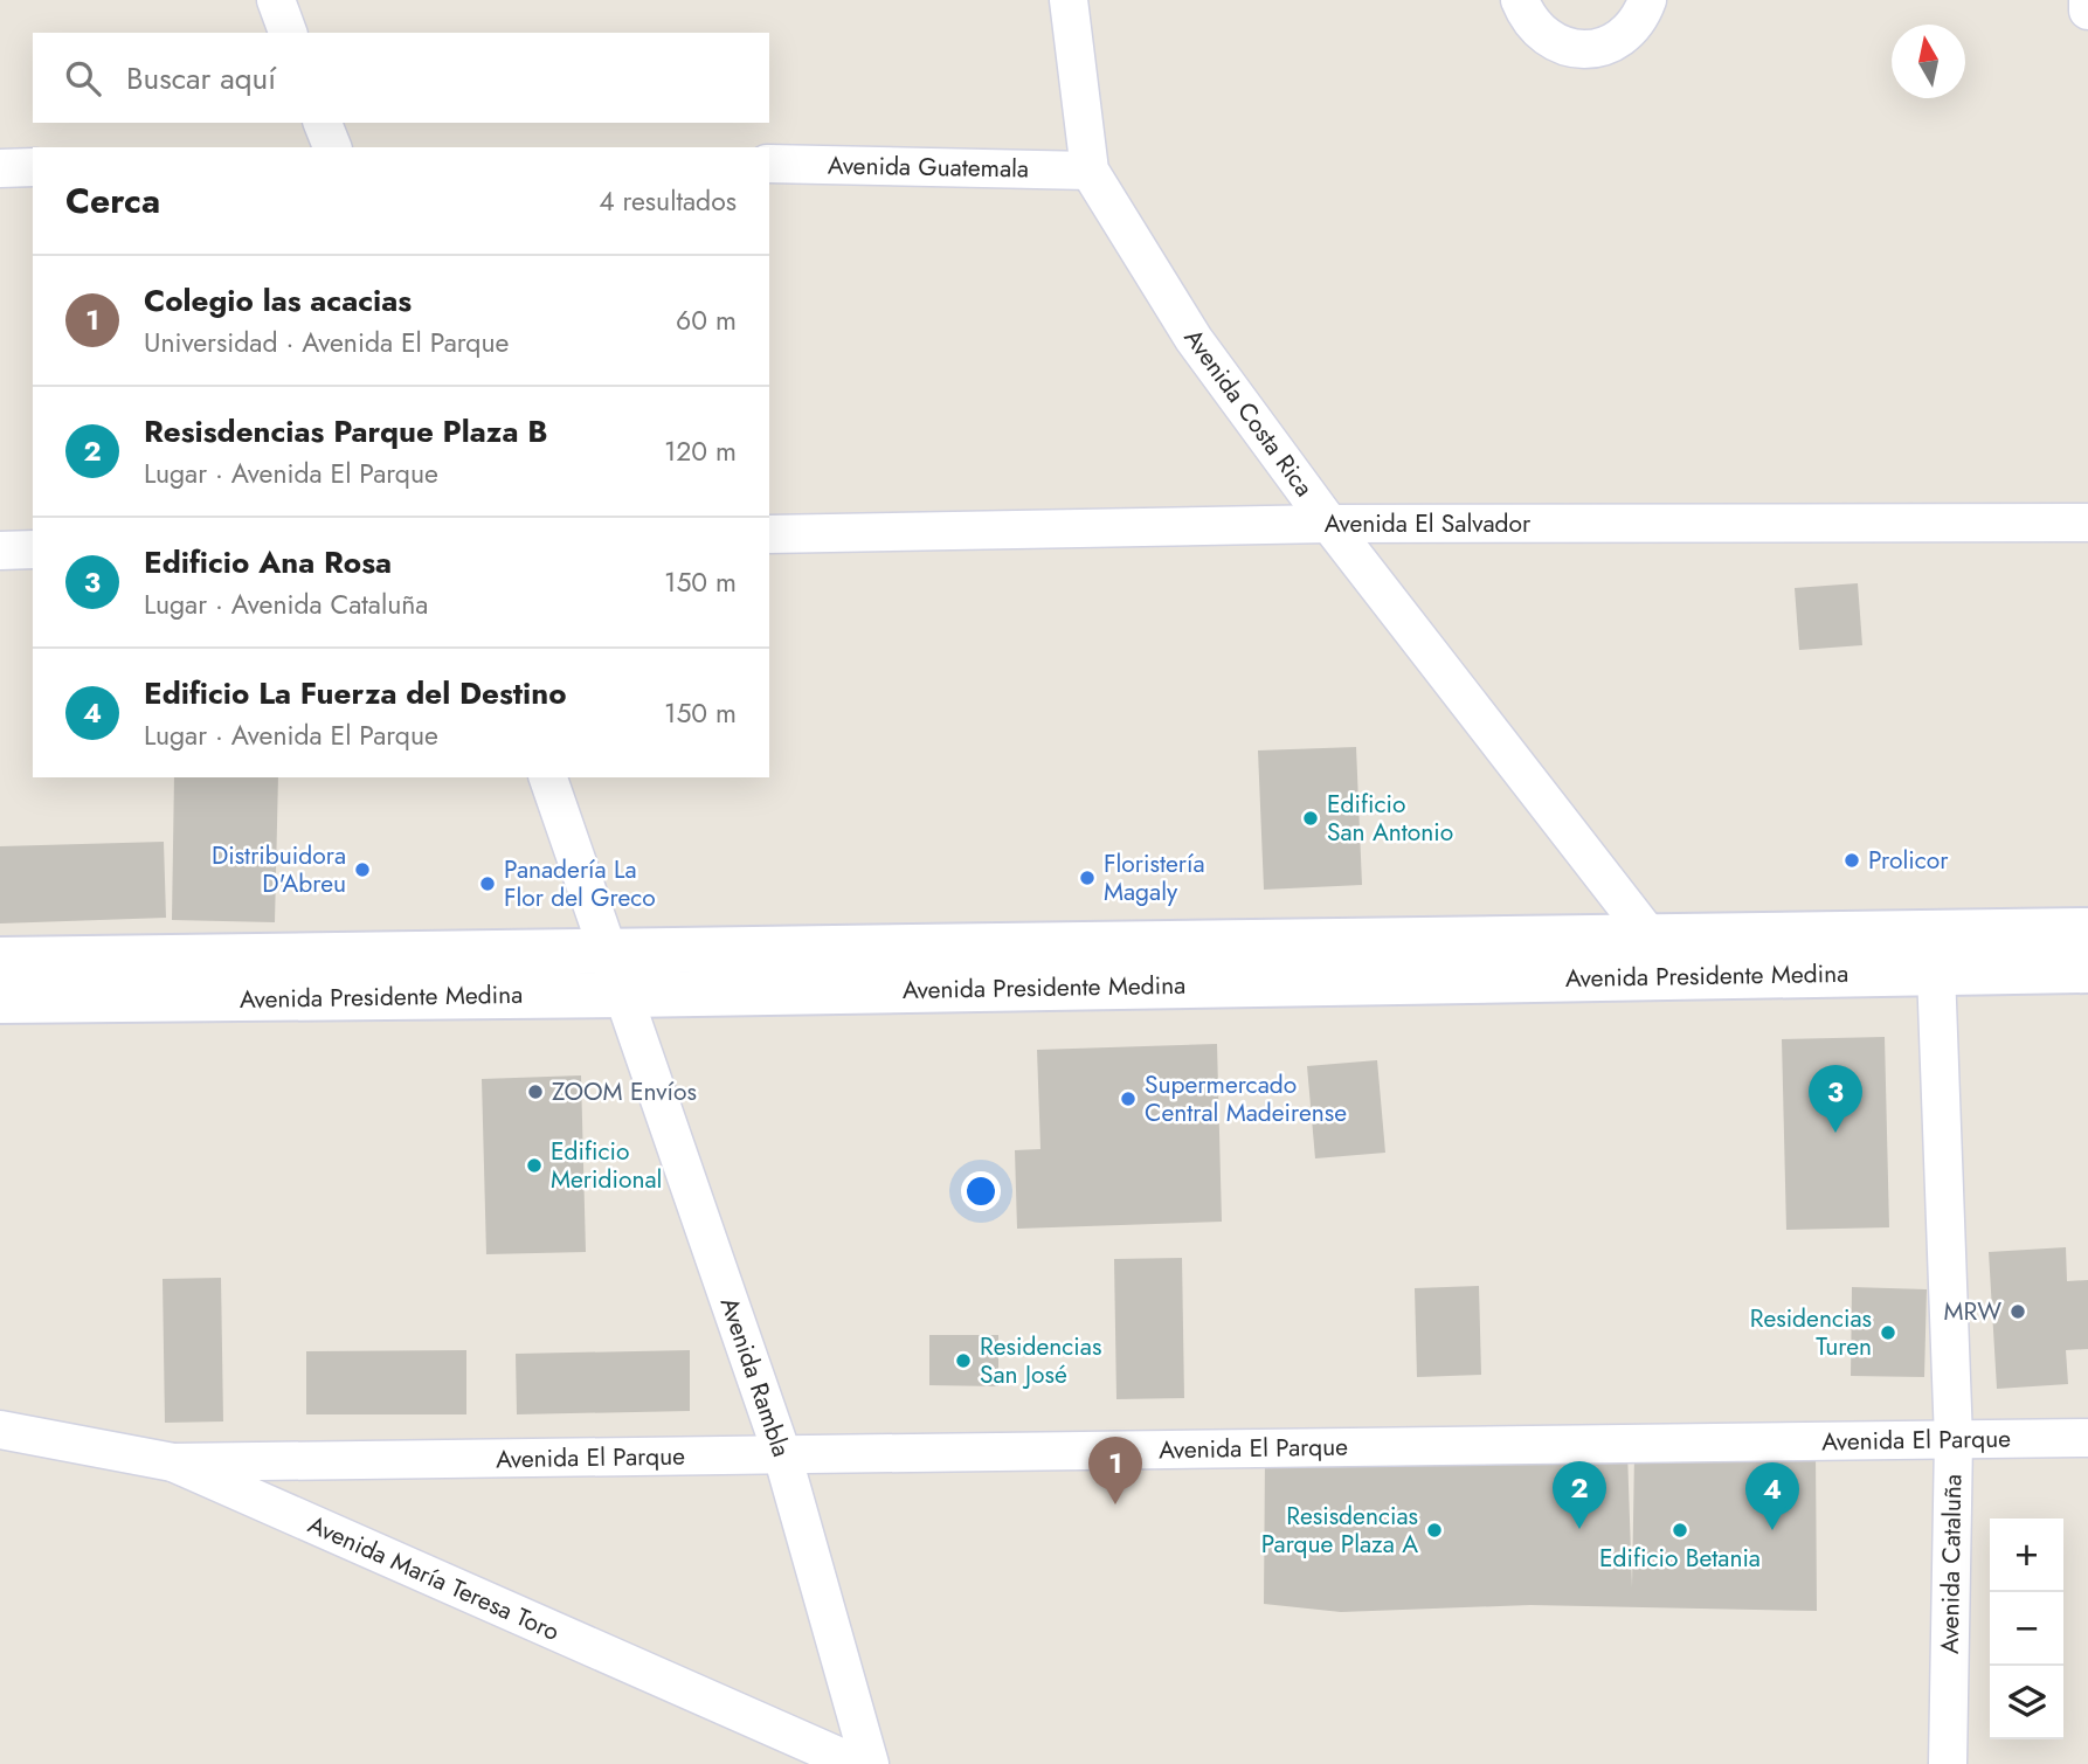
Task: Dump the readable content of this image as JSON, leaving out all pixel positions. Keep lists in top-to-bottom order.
{
  "streets": {
    "street": [
      "Avenida Guatemala",
      "Avenida Costa Rica",
      "Avenida El Salvador",
      "Avenida Presidente Medina",
      "Avenida Rambla",
      "Avenida El Parque",
      "Avenida Cataluña",
      "Avenida María Teresa Toro"
    ]
  },
  "crossings": [
    ["Avenida Guatemala", "Avenida Costa Rica"],
    ["Avenida Costa Rica", "Avenida El Salvador"],
    ["Avenida Costa Rica", "Avenida Presidente Medina"],
    ["Avenida Presidente Medina", "Avenida Rambla"],
    ["Avenida Presidente Medina", "Avenida Cataluña"],
    ["Avenida Rambla", "Avenida El Parque"],
    ["Avenida El Parque", "Avenida Cataluña"],
    ["Avenida El Parque", "Avenida María Teresa Toro"]
  ],
  "places": [
    "Edificio San Antonio",
    "Prolicor",
    "Distribuidora D'Abreu",
    "Floristería Magaly",
    "Panadería La Flor del Greco",
    "ZOOM Envíos",
    "Supermercado Central Madeirense",
    "Edificio Meridional",
    "MRW",
    "Residencias Turen",
    "Residencias San José",
    "Resisdencias Parque Plaza A",
    "Edificio Betania"
  ],
  "north": "top",
  "page": {
    "search": "Buscar aquí",
    "heading": ["Cerca", "4 resultados"],
    "list": [
      {
        "mark": "1",
        "name": "Colegio las acacias",
        "note": "Universidad · Avenida El Parque",
        "value": "60 m"
      },
      {
        "mark": "2",
        "name": "Resisdencias Parque Plaza B",
        "note": "Lugar · Avenida El Parque",
        "value": "120 m"
      },
      {
        "mark": "3",
        "name": "Edificio Ana Rosa",
        "note": "Lugar · Avenida Cataluña",
        "value": "150 m"
      },
      {
        "mark": "4",
        "name": "Edificio La Fuerza del Destino",
        "note": "Lugar · Avenida El Parque",
        "value": "150 m"
      }
    ],
    "pins": [
      "3",
      "1",
      "2",
      "4"
    ],
    "map_buttons": ["+", "−"]
  }
}
